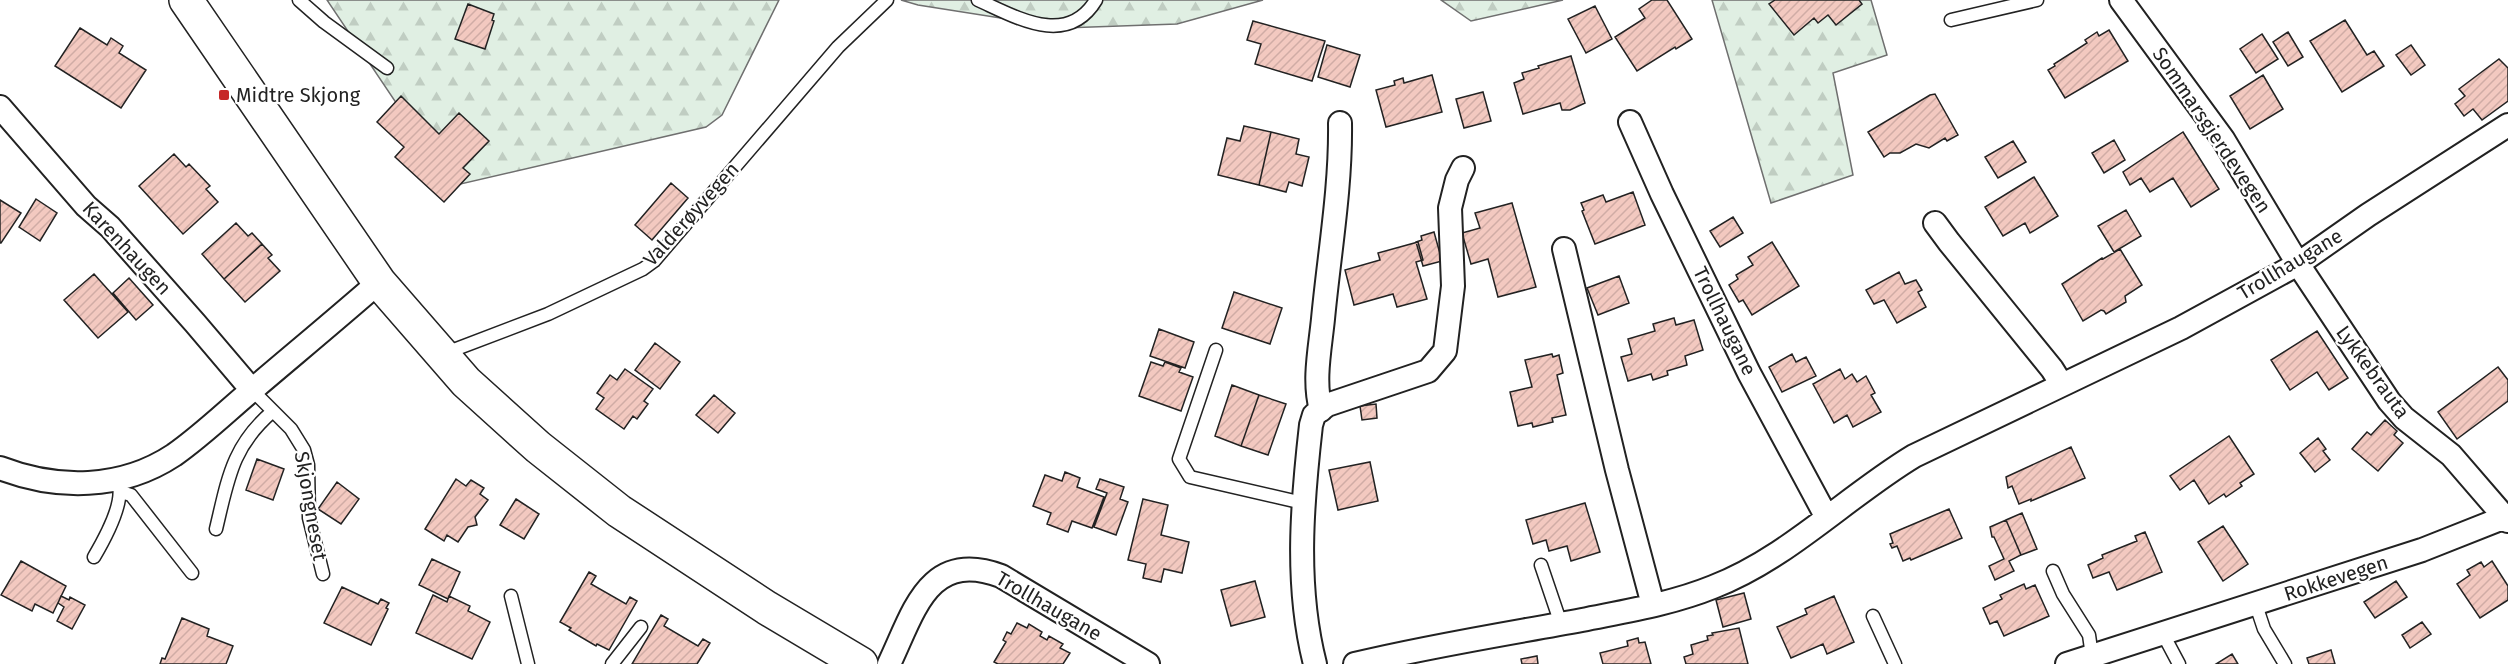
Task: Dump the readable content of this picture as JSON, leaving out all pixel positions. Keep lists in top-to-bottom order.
{
  "streets": {
    "street": [
      "Sommarsgjerdevegen",
      "Karenhaugen",
      "Trollhaugane",
      "Lykkebrauta",
      "Rokkevegen"
    ],
    "lane": ["Valderøyvegen", "Skjongneset"]
  },
  "crossings": [
    ["Sommarsgjerdevegen", "Trollhaugane"],
    ["Sommarsgjerdevegen", "Lykkebrauta"],
    ["Karenhaugen", "Skjongneset"],
    ["Trollhaugane", "Lykkebrauta"],
    ["Lykkebrauta", "Rokkevegen"]
  ],
  "places": {
    "transit": ["Midtre Skjong"]
  }
}
